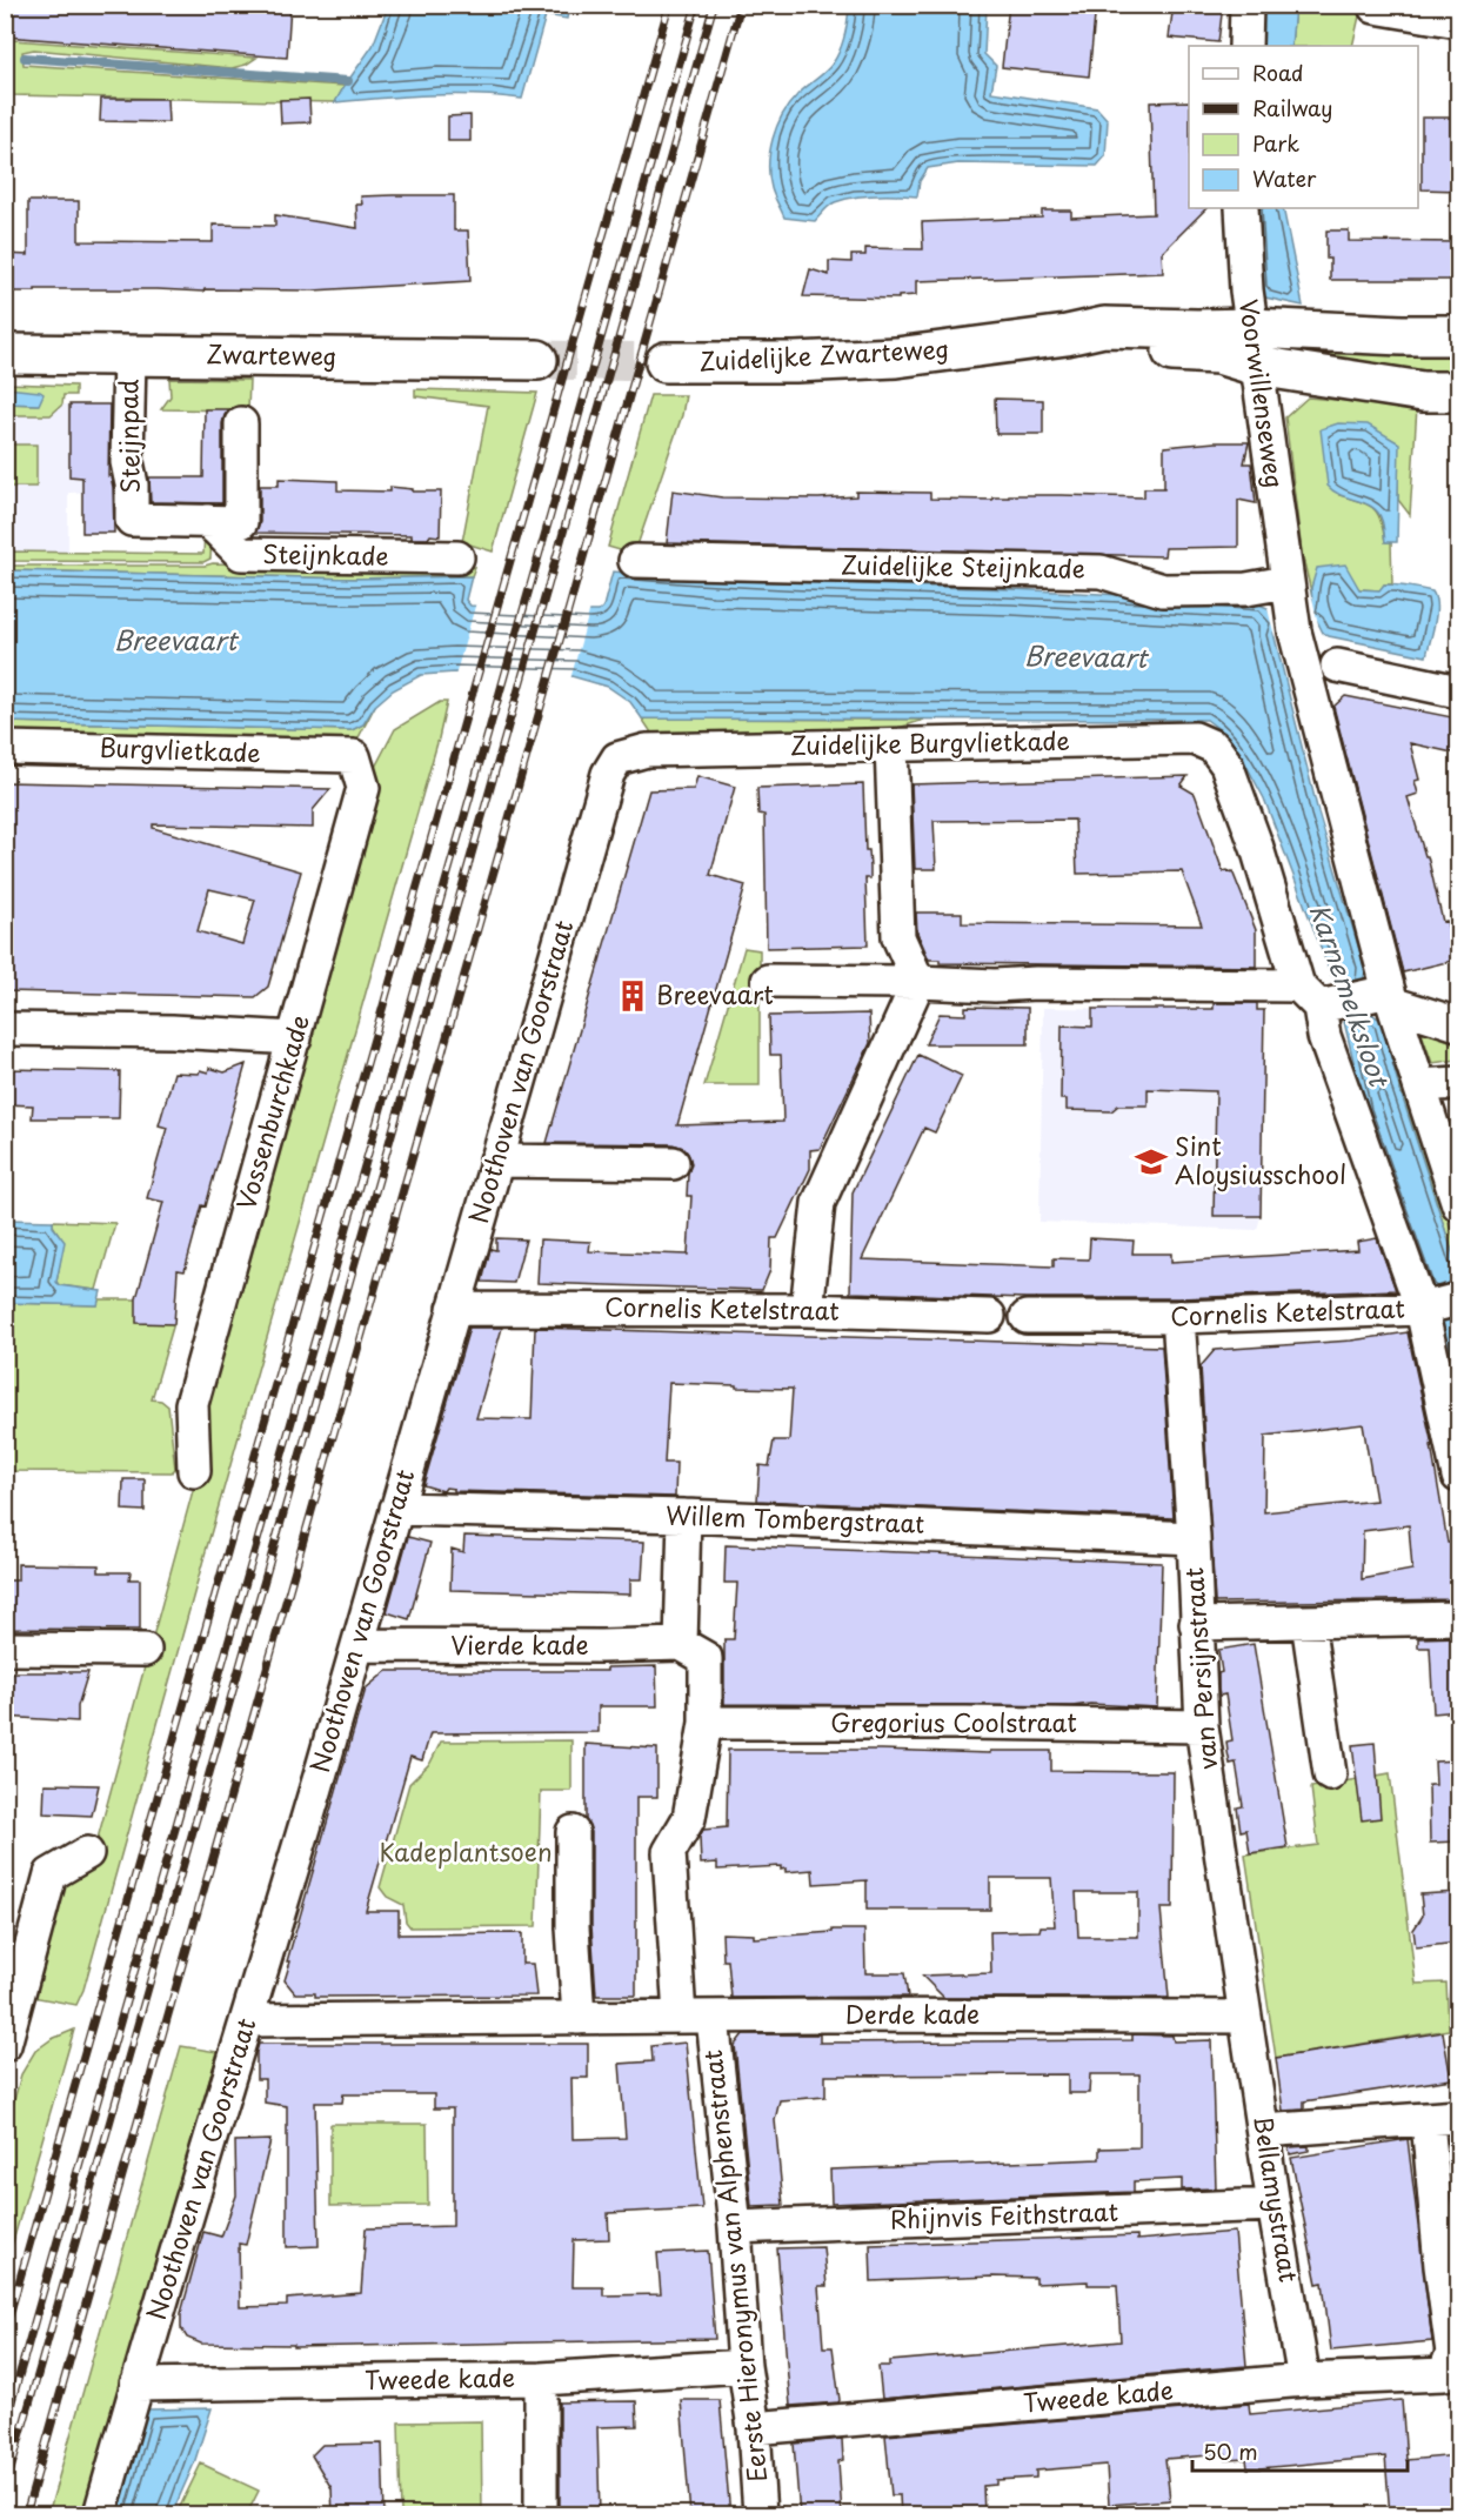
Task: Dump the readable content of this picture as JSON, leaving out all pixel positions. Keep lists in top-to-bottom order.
{
  "streets": {
    "main road": ["Zwarteweg", "Zuidelijke Zwarteweg"],
    "street": [
      "Voorwillenseweg",
      "Steijnpad",
      "Steijnkade",
      "Zuidelijke Steijnkade",
      "Zuidelijke Burgvlietkade",
      "Burgvlietkade",
      "Noothoven van Goorstraat",
      "Vossenburchkade",
      "Cornelis Ketelstraat",
      "Willem Tombergstraat",
      "Vierde kade",
      "van Persijnstraat",
      "Gregorius Coolstraat",
      "Derde kade",
      "Bellamystraat",
      "Rhijnvis Feithstraat",
      "Eerste Hieronymus van Alphenstraat",
      "Tweede kade"
    ]
  },
  "crossings": [
    ["Zwarteweg", "Steijnpad"],
    ["Zuidelijke Zwarteweg", "Voorwillenseweg"],
    ["Voorwillenseweg", "Zuidelijke Steijnkade"],
    ["Steijnpad", "Steijnkade"],
    ["Zuidelijke Burgvlietkade", "Noothoven van Goorstraat"],
    ["Burgvlietkade", "Vossenburchkade"],
    ["Noothoven van Goorstraat", "Cornelis Ketelstraat"],
    ["Noothoven van Goorstraat", "Willem Tombergstraat"],
    ["Noothoven van Goorstraat", "Vierde kade"],
    ["Noothoven van Goorstraat", "Derde kade"],
    ["Noothoven van Goorstraat", "Tweede kade"],
    ["Cornelis Ketelstraat", "van Persijnstraat"],
    ["Willem Tombergstraat", "van Persijnstraat"],
    ["van Persijnstraat", "Gregorius Coolstraat"],
    ["van Persijnstraat", "Derde kade"],
    ["van Persijnstraat", "Bellamystraat"],
    ["Derde kade", "Bellamystraat"],
    ["Derde kade", "Eerste Hieronymus van Alphenstraat"],
    ["Bellamystraat", "Rhijnvis Feithstraat"],
    ["Bellamystraat", "Tweede kade"],
    ["Rhijnvis Feithstraat", "Eerste Hieronymus van Alphenstraat"],
    ["Eerste Hieronymus van Alphenstraat", "Tweede kade"]
  ],
  "water": ["Breevaart", "Karnemelksloot"],
  "parks": ["Kadeplantsoen"],
  "places": {
    "building": ["Breevaart"],
    "school or university": ["Sint Aloysiusschool"]
  },
  "legend": [
    "Road",
    "Railway",
    "Park",
    "Water"
  ],
  "scale_bar": "50 m"
}
